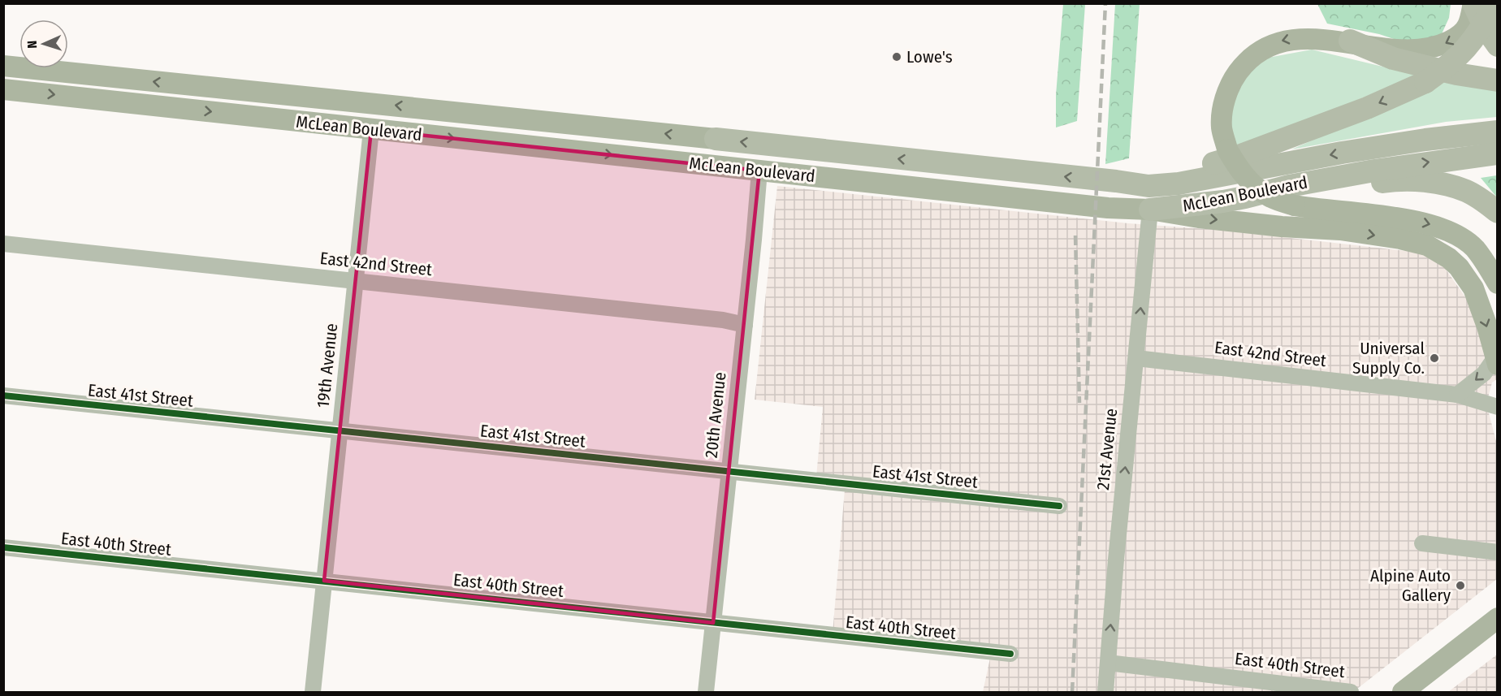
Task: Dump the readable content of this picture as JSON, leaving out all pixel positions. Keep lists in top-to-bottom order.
{
  "streets": {
    "highway": ["McLean Boulevard"],
    "street": [
      "East 42nd Street",
      "19th Avenue",
      "East 41st Street",
      "20th Avenue",
      "21st Avenue",
      "East 40th Street"
    ]
  },
  "crossings": [
    ["McLean Boulevard", "19th Avenue"],
    ["McLean Boulevard", "20th Avenue"],
    ["McLean Boulevard", "21st Avenue"],
    ["East 42nd Street", "19th Avenue"],
    ["East 42nd Street", "20th Avenue"],
    ["East 42nd Street", "21st Avenue"],
    ["19th Avenue", "East 41st Street"],
    ["19th Avenue", "East 40th Street"],
    ["East 41st Street", "20th Avenue"],
    ["20th Avenue", "East 40th Street"],
    ["21st Avenue", "East 40th Street"]
  ],
  "one_way": ["21st Avenue"],
  "places": ["Lowe's", "Universal Supply Co.", "Alpine Auto Gallery"],
  "north": "left"
}
